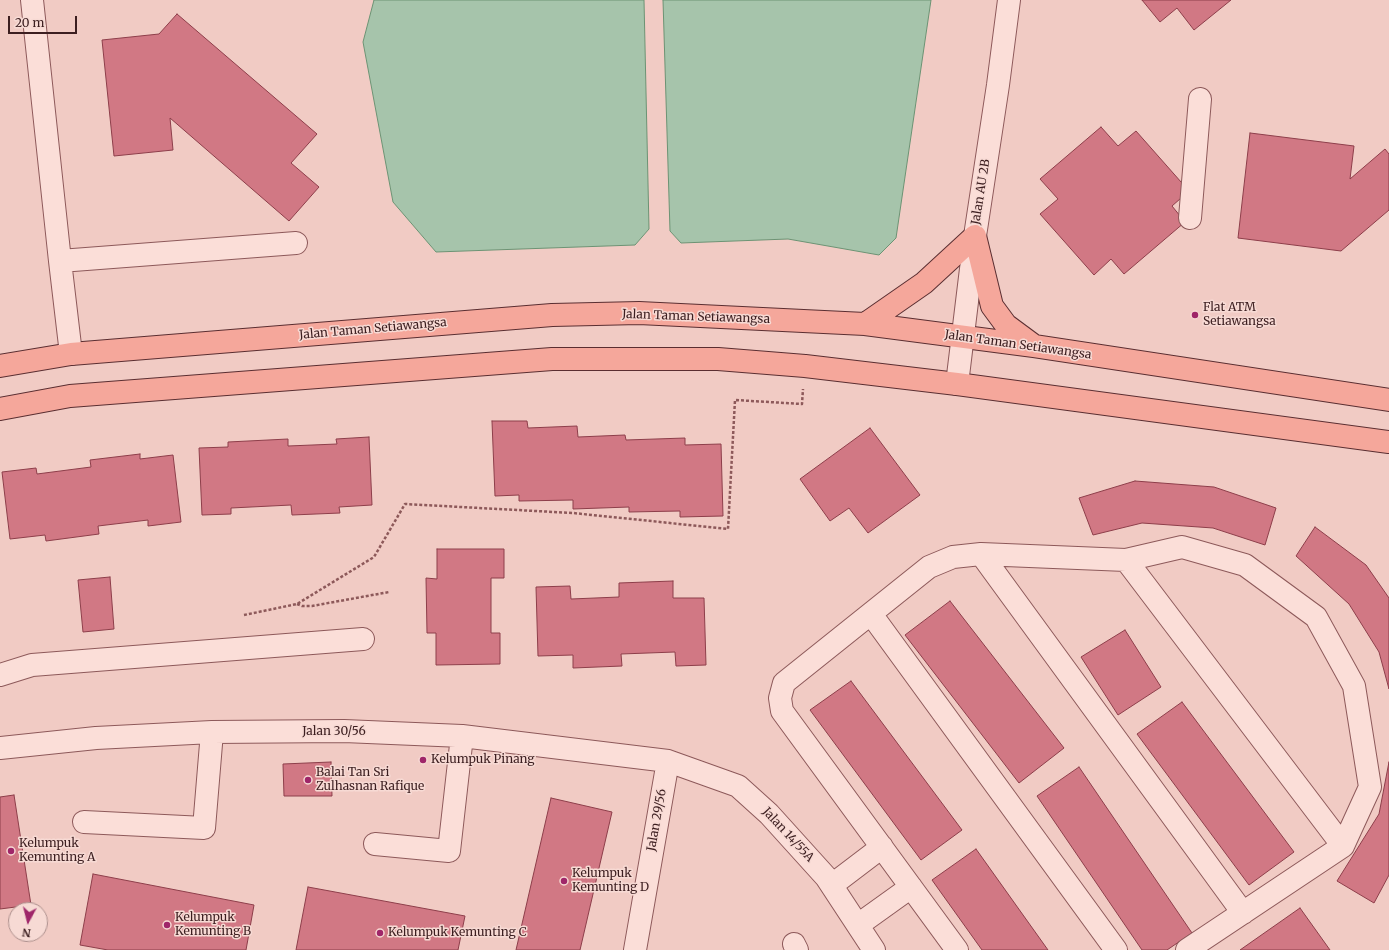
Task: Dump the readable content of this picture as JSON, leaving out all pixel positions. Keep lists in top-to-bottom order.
{
  "streets": {
    "main road": ["Jalan Taman Setiawangsa"],
    "street": [
      "Jalan AU 2B",
      "Jalan 30/56",
      "Jalan 29/56",
      "Jalan 14/55A"
    ]
  },
  "crossings": [
    ["Jalan AU 2B", "Jalan Taman Setiawangsa"],
    ["Jalan 30/56", "Jalan 29/56"],
    ["Jalan 30/56", "Jalan 14/55A"],
    ["Jalan 29/56", "Jalan 14/55A"]
  ],
  "places": [
    "Flat ATM Setiawangsa",
    "Kelumpuk Pinang",
    "Balai Tan Sri Zulhasnan Rafique",
    "Kelumpuk Kemunting A",
    "Kelumpuk Kemunting D",
    "Kelumpuk Kemunting B",
    "Kelumpuk Kemunting C"
  ],
  "scale_bar": "20 m",
  "north": "bottom"
}
